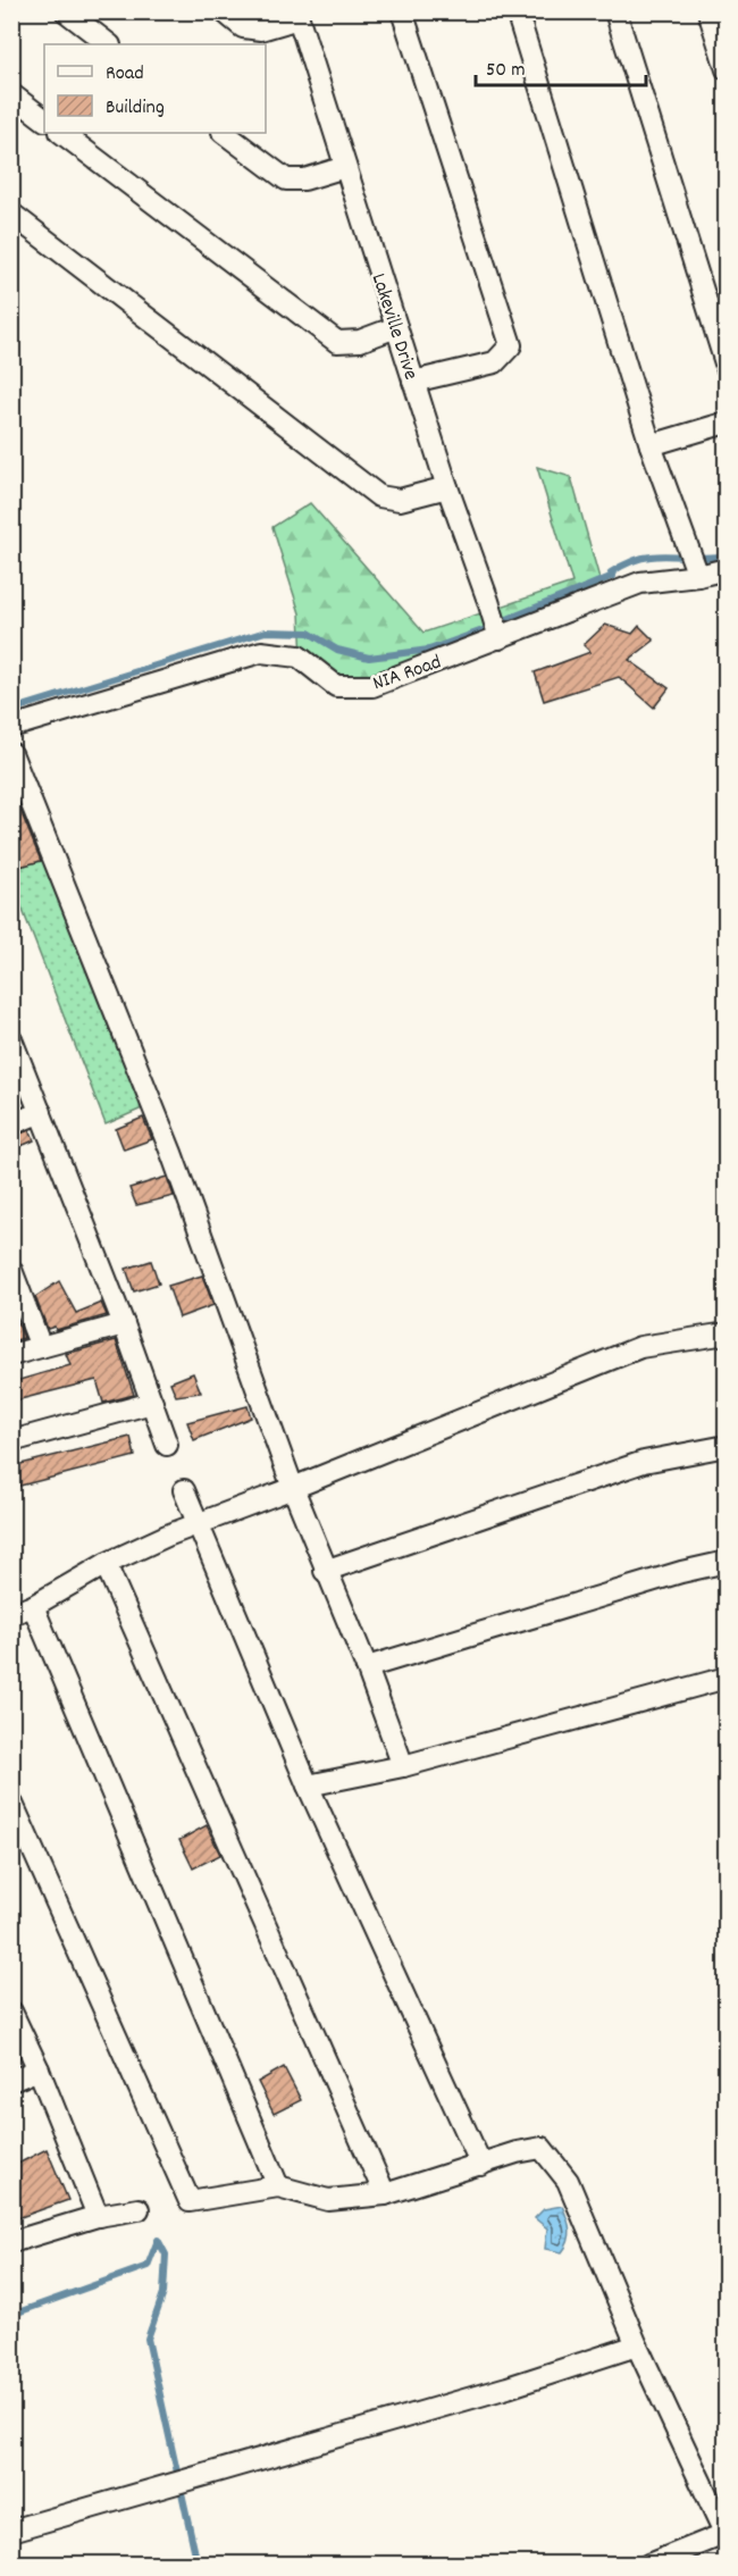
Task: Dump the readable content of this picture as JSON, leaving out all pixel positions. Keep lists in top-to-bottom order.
{
  "streets": {
    "street": ["Lakeville Drive", "NIA Road"]
  },
  "crossings": [
    ["Lakeville Drive", "NIA Road"]
  ],
  "legend": ["Road", "Building"],
  "scale_bar": "50 m"
}
